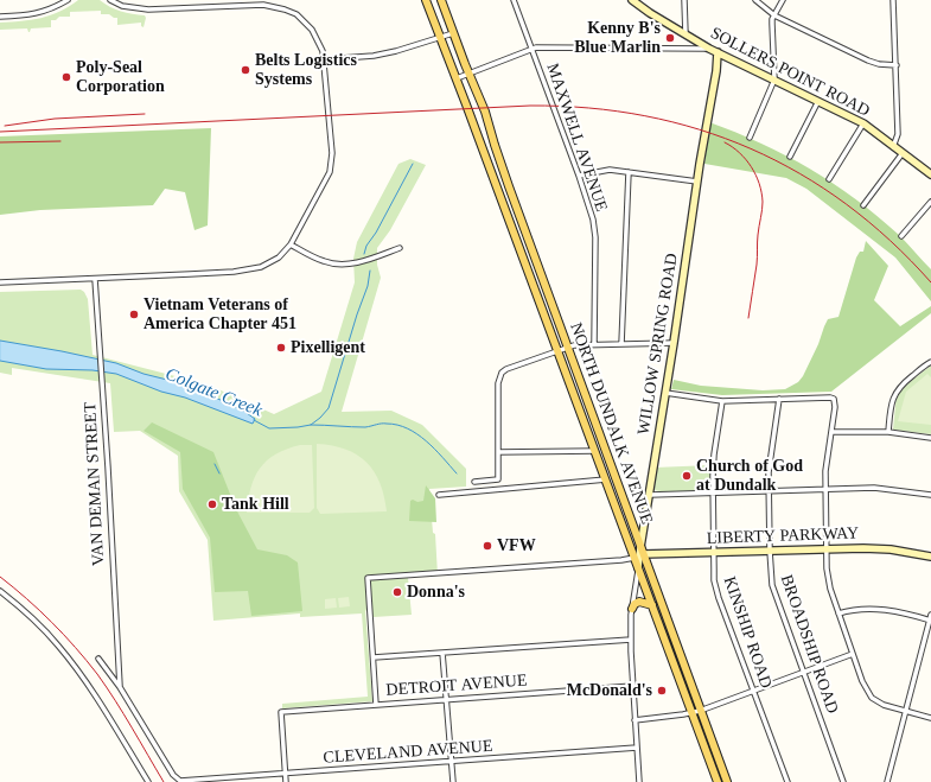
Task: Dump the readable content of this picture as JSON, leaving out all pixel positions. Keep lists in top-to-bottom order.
{
  "streets": {
    "main road": ["NORTH DUNDALK AVENUE"],
    "street": [
      "SOLLERS POINT ROAD",
      "MAXWELL AVENUE",
      "WILLOW SPRING ROAD",
      "VAN DEMAN STREET",
      "LIBERTY PARKWAY",
      "KINSHIP ROAD",
      "BROADSHIP ROAD",
      "DETROIT AVENUE",
      "CLEVELAND AVENUE"
    ]
  },
  "crossings": [
    ["SOLLERS POINT ROAD", "WILLOW SPRING ROAD"],
    ["WILLOW SPRING ROAD", "NORTH DUNDALK AVENUE"],
    ["WILLOW SPRING ROAD", "LIBERTY PARKWAY"],
    ["NORTH DUNDALK AVENUE", "LIBERTY PARKWAY"],
    ["LIBERTY PARKWAY", "KINSHIP ROAD"],
    ["LIBERTY PARKWAY", "BROADSHIP ROAD"],
    ["DETROIT AVENUE", "CLEVELAND AVENUE"]
  ],
  "water": ["Colgate Creek"],
  "places": [
    "Kenny B's Blue Marlin",
    "Belts Logistics Systems",
    "Poly-Seal Corporation",
    "Vietnam Veterans of America Chapter 451",
    "Pixelligent",
    "Church of God at Dundalk",
    "Tank Hill",
    "VFW",
    "Donna's",
    "McDonald's"
  ]
}
